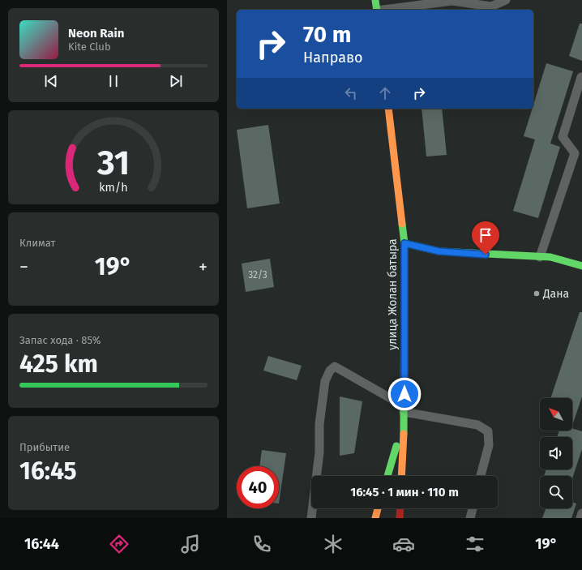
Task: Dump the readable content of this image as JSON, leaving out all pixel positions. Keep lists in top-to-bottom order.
{
  "streets": {
    "street": ["улица Жолан батыра"]
  },
  "places": ["Дана"],
  "house_numbers": ["32/3"],
  "north": "top left",
  "page": {
    "turn": ["70 m", "Направо"],
    "song": ["Neon Rain", "Kite Club"],
    "tile": [
      "Климат",
      ["Запас хода · 85%", "425 km"],
      ["Прибытие", "16:45"]
    ],
    "heat": ["−", "19°", "+"],
    "limit": "40",
    "trip": "16:45 · 1 мин · 110 m",
    "tabs": ["16:44", "19°"],
    "gauge": ["31", "km/h"]
  }
}
